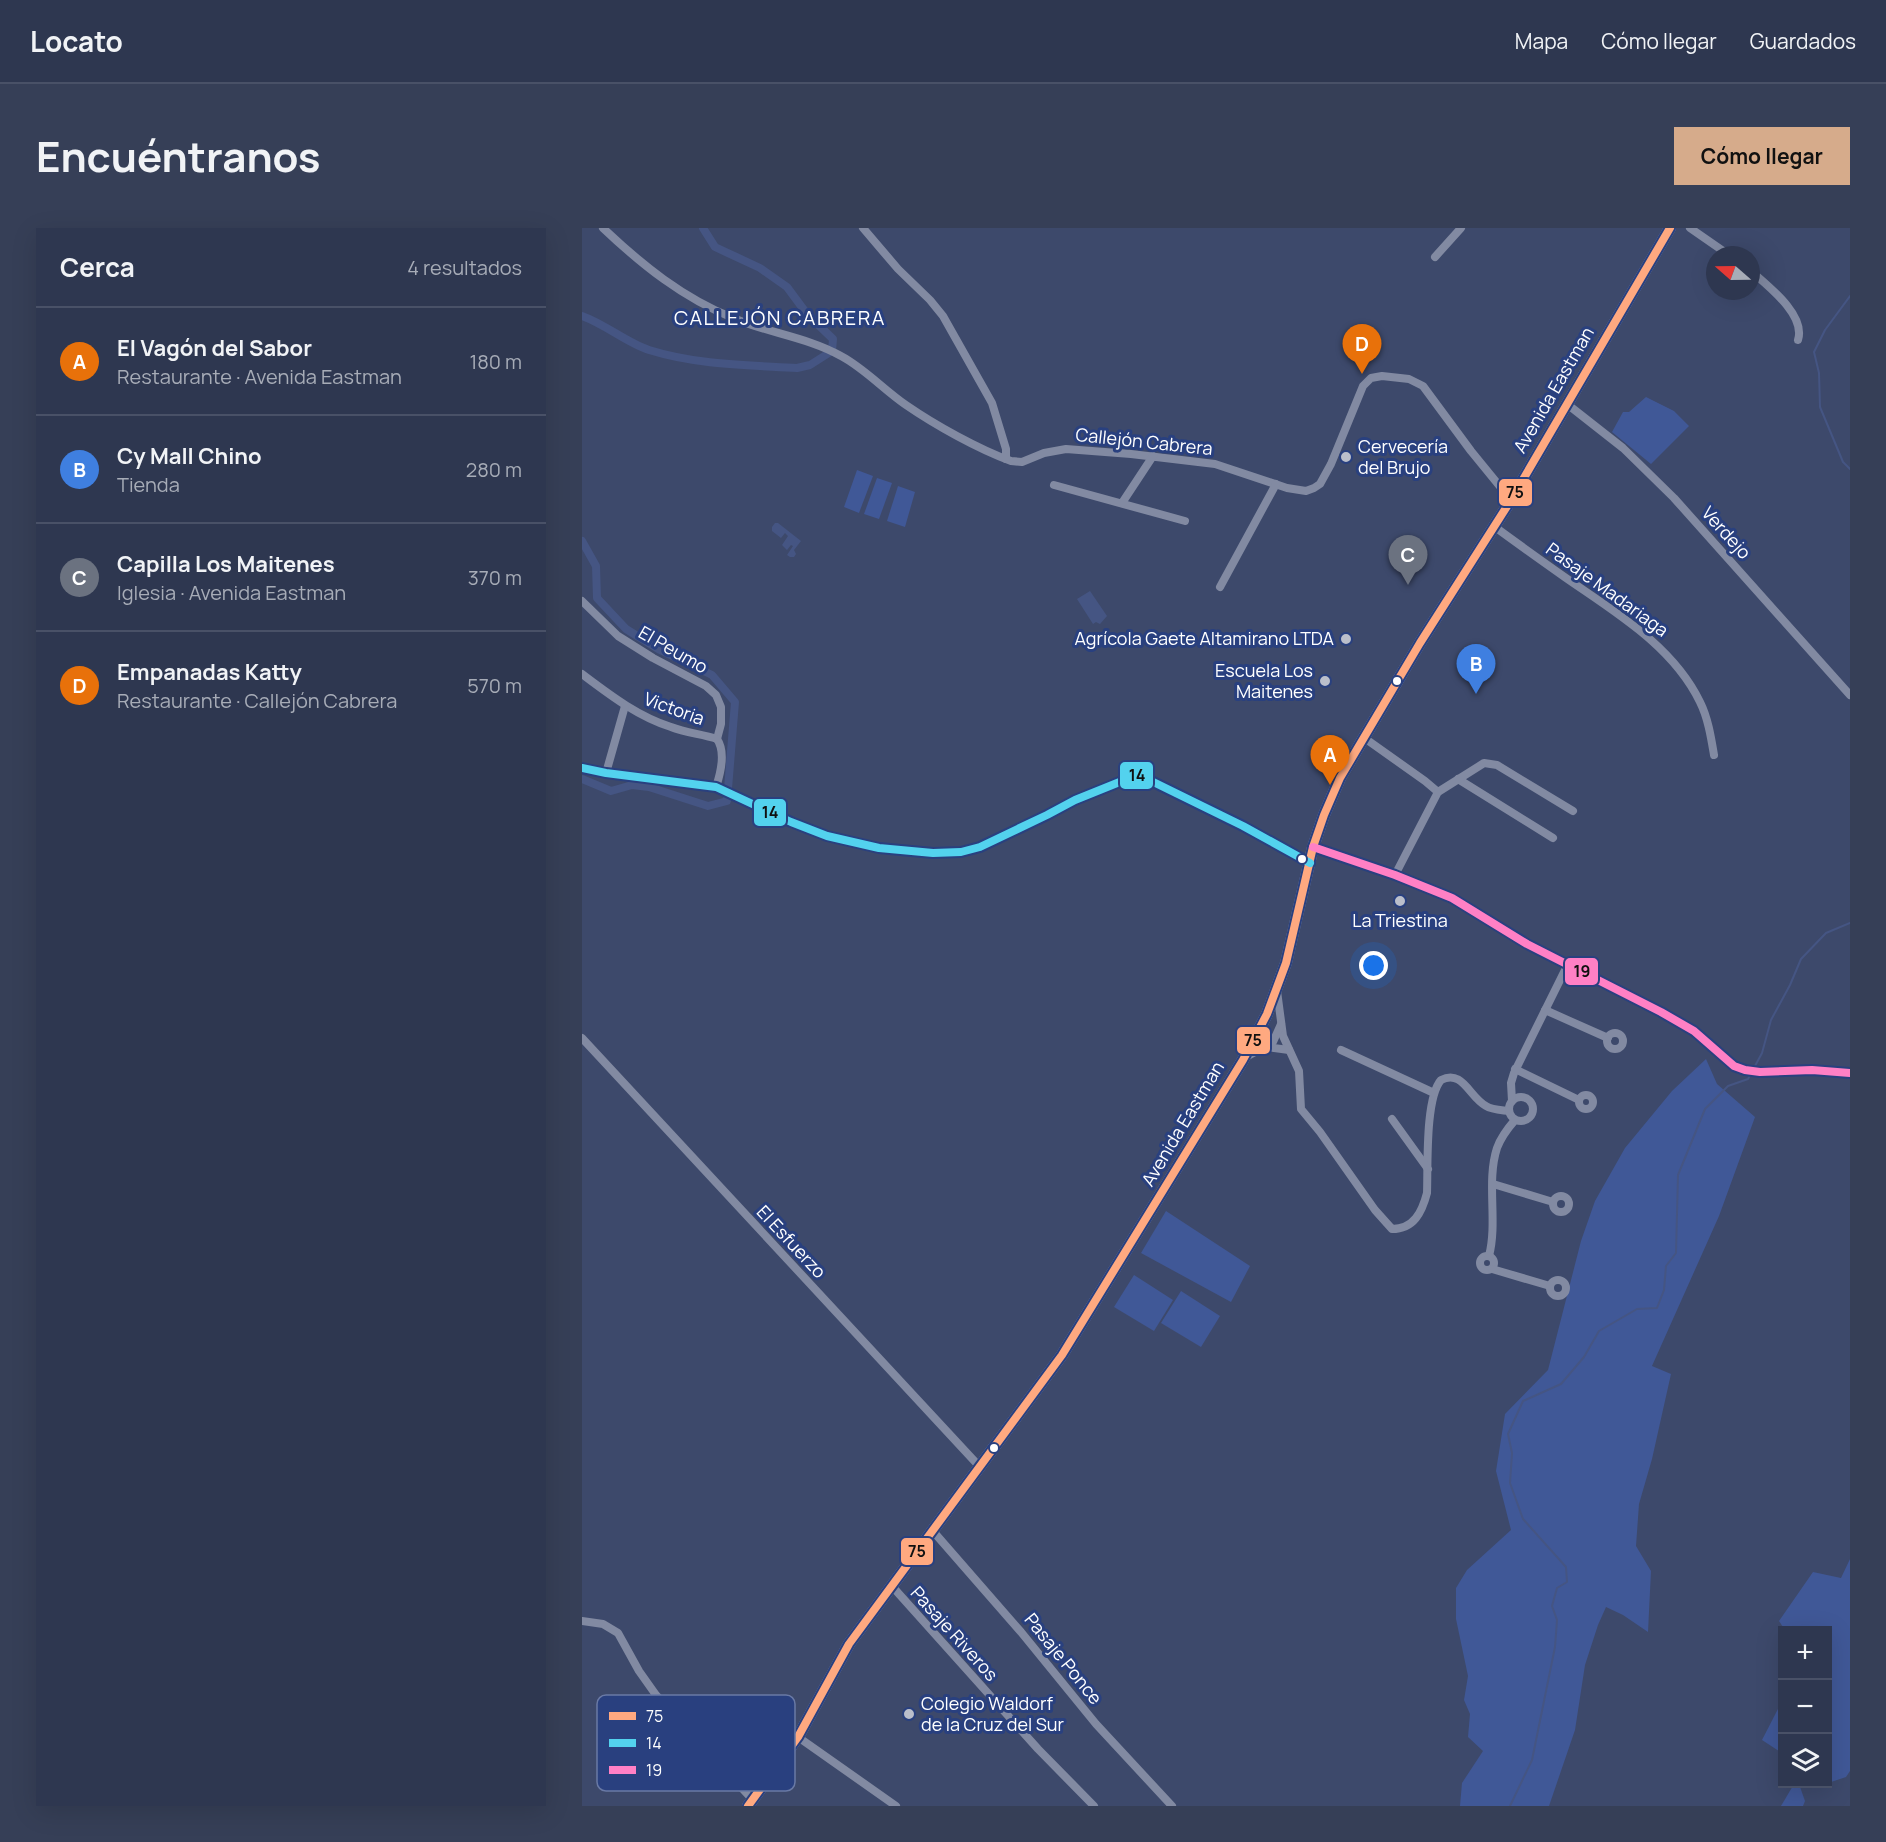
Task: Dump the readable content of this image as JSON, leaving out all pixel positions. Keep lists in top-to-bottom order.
{
  "streets": {
    "main road": ["Avenida Eastman"],
    "street": [
      "Callejón Cabrera",
      "Verdejo",
      "Pasaje Madariaga",
      "El Peumo",
      "Victoria",
      "El Esfuerzo",
      "Pasaje Riveros",
      "Pasaje Ponce"
    ]
  },
  "crossings": [
    ["Avenida Eastman", "Callejón Cabrera"],
    ["Avenida Eastman", "Verdejo"],
    ["Avenida Eastman", "Pasaje Madariaga"],
    ["Avenida Eastman", "El Esfuerzo"],
    ["Avenida Eastman", "Pasaje Riveros"],
    ["Avenida Eastman", "Pasaje Ponce"],
    ["El Peumo", "Victoria"]
  ],
  "districts": ["CALLEJÓN CABRERA"],
  "places": [
    "Cervecería del Brujo",
    "Agrícola Gaete Altamirano LTDA",
    "Escuela Los Maitenes",
    "La Triestina",
    "Colegio Waldorf de la Cruz del Sur"
  ],
  "lines": ["transit line 75", "transit line 14", "transit line 19"],
  "legend": ["75", "14", "19"],
  "north": "left",
  "page": {
    "header": "Locato",
    "nav": ["Mapa", "Cómo llegar", "Guardados"],
    "title": "Encuéntranos",
    "buttons": "Cómo llegar",
    "heading": ["Cerca", "4 resultados"],
    "list": [
      {
        "mark": "A",
        "name": "El Vagón del Sabor",
        "note": "Restaurante · Avenida Eastman",
        "value": "180 m"
      },
      {
        "mark": "B",
        "name": "Cy Mall Chino",
        "note": "Tienda",
        "value": "280 m"
      },
      {
        "mark": "C",
        "name": "Capilla Los Maitenes",
        "note": "Iglesia · Avenida Eastman",
        "value": "370 m"
      },
      {
        "mark": "D",
        "name": "Empanadas Katty",
        "note": "Restaurante · Callejón Cabrera",
        "value": "570 m"
      }
    ],
    "pins": [
      "D",
      "C",
      "B",
      "A"
    ],
    "map_buttons": ["+", "−"]
  }
}
